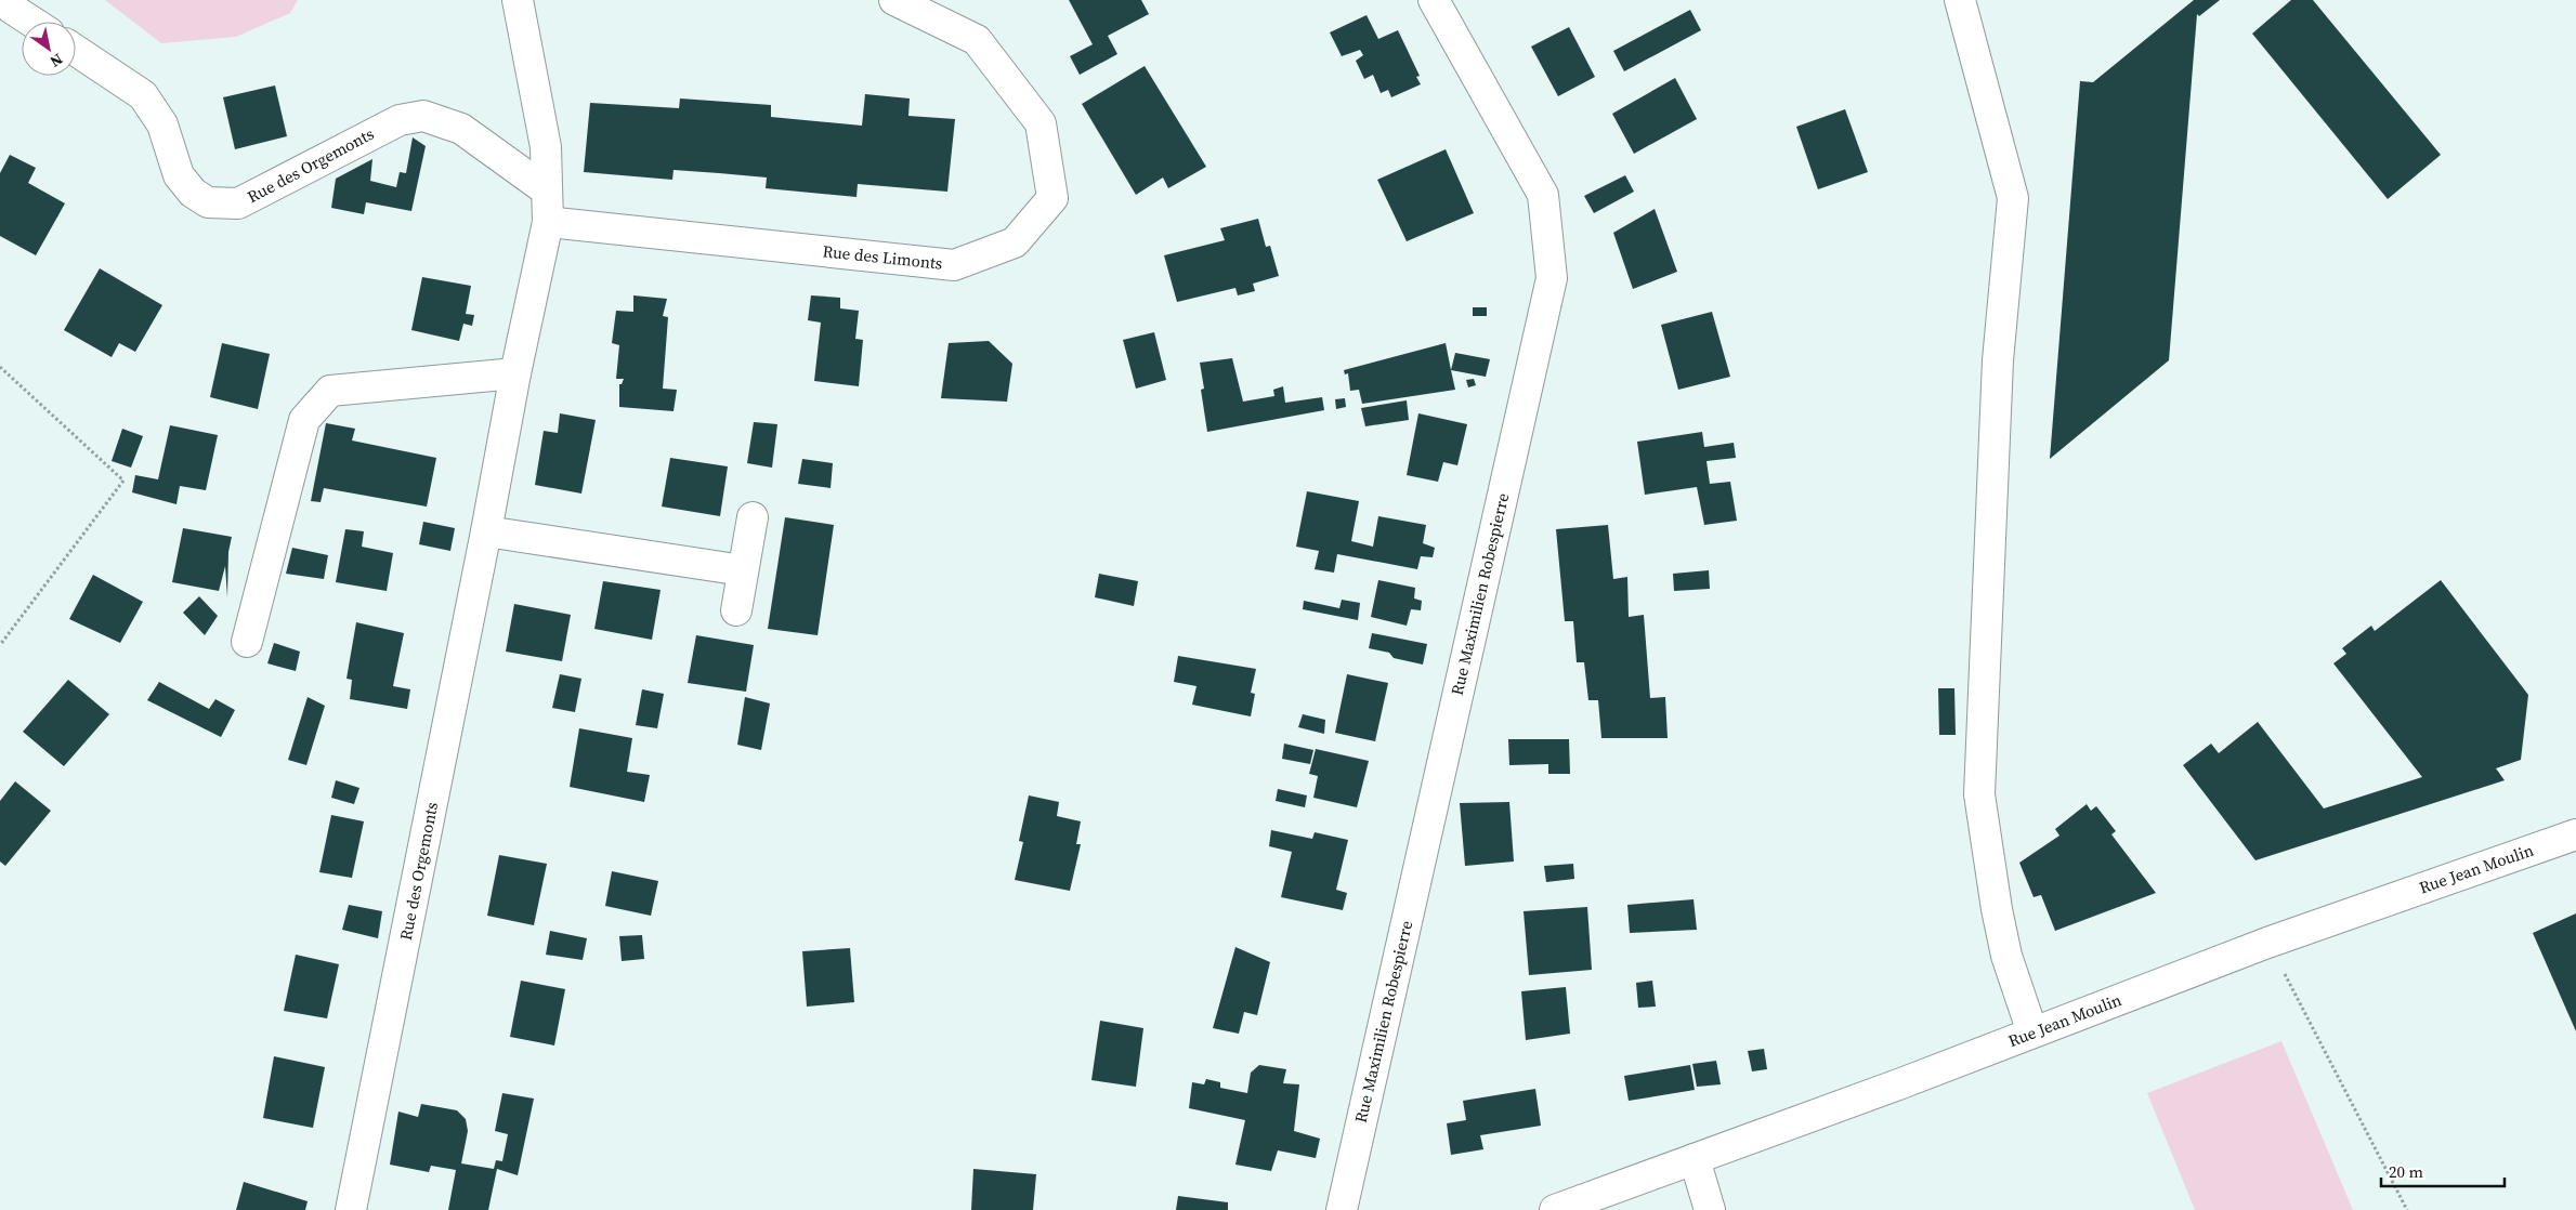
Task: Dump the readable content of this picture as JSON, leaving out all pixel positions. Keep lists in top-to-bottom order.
{
  "streets": {
    "street": [
      "Rue des Orgemonts",
      "Rue des Limonts",
      "Rue Maximilien Robespierre",
      "Rue Jean Moulin"
    ]
  },
  "crossings": [
    ["Rue des Orgemonts", "Rue des Limonts"]
  ],
  "scale_bar": "20 m",
  "north": "bottom right"
}
